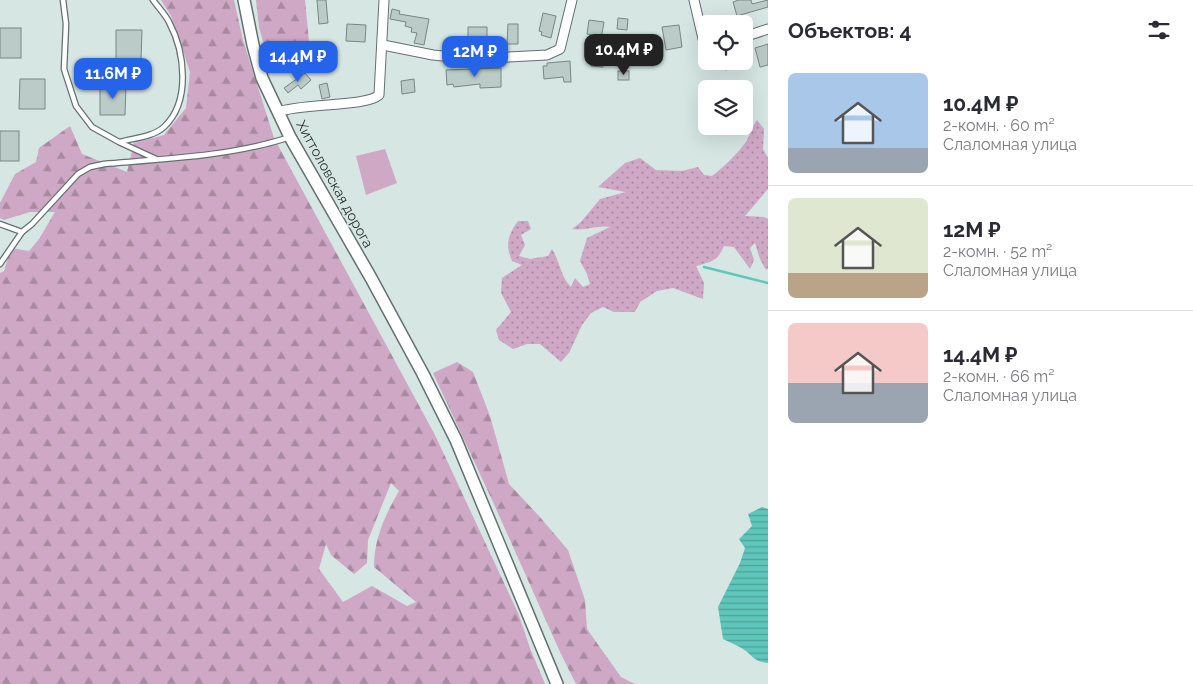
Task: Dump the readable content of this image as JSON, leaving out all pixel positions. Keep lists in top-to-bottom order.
{
  "streets": {
    "street": ["Хиттоловская дорога"]
  },
  "page": {
    "heading": "Объектов: 4",
    "price": [
      "10.4M ₽",
      "12M ₽",
      "14.4M ₽",
      "11.6M ₽"
    ],
    "list": [
      {
        "name": "10.4M ₽",
        "note": "2-комн. · 60 m² · Слаломная улица"
      },
      {
        "name": "12M ₽",
        "note": "2-комн. · 52 m² · Слаломная улица"
      },
      {
        "name": "14.4M ₽",
        "note": "2-комн. · 66 m² · Слаломная улица"
      }
    ]
  }
}
